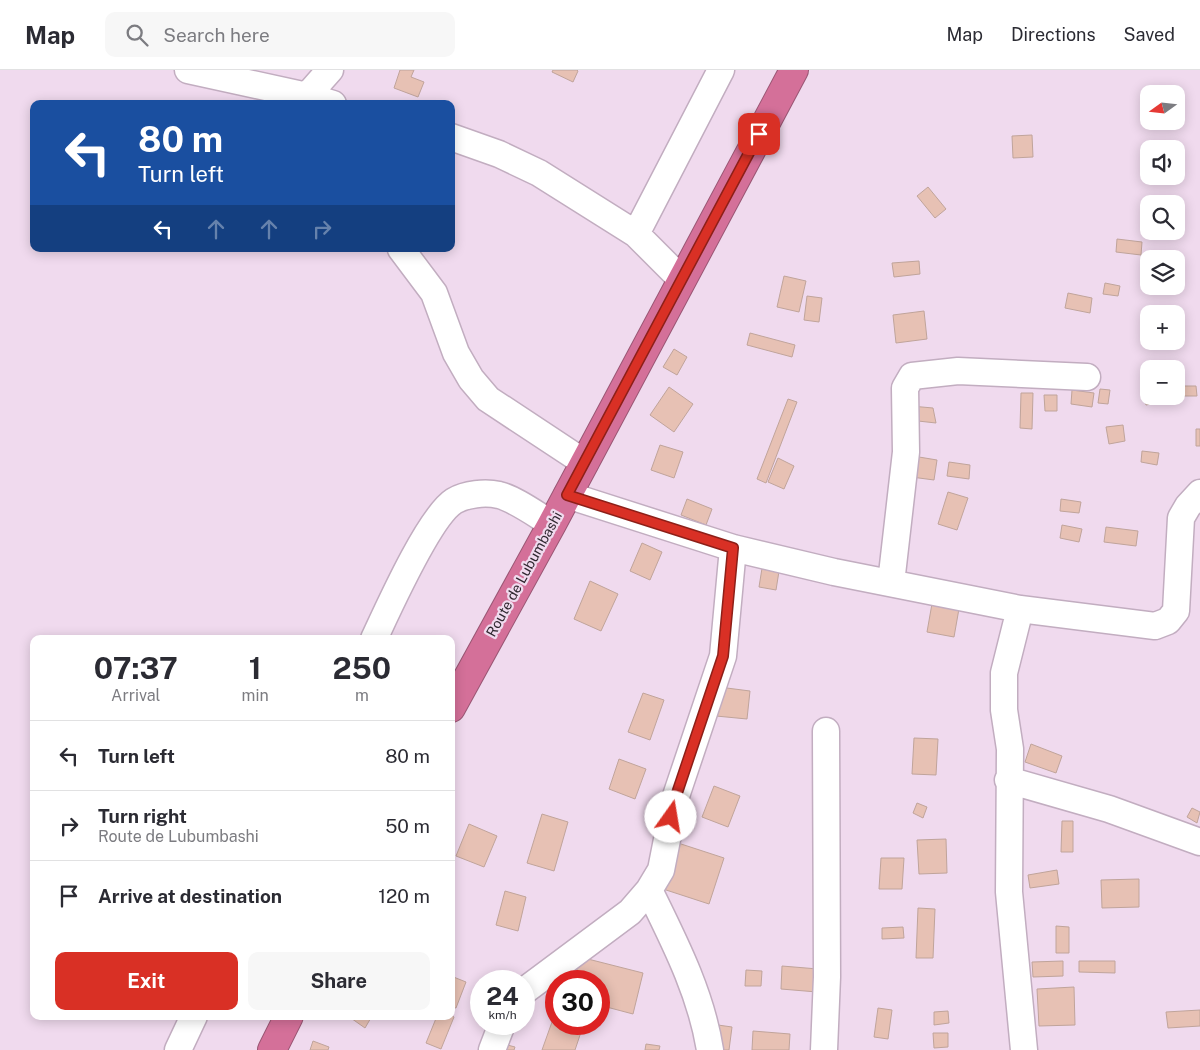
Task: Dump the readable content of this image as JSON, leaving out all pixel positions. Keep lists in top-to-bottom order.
{
  "streets": {
    "highway": ["Route de Lubumbashi"]
  },
  "north": "left",
  "page": {
    "header": "Map",
    "search": "Search here",
    "nav": ["Map", "Directions", "Saved"],
    "map_buttons": ["+", "−"],
    "turn": ["80 m", "Turn left"],
    "eta": [
      "07:37",
      "Arrival",
      "1",
      "min",
      "250",
      "m"
    ],
    "list": [
      {
        "name": "Turn left",
        "value": "80 m"
      },
      {
        "name": "Turn right",
        "note": "Route de Lubumbashi",
        "value": "50 m"
      },
      {
        "name": "Arrive at destination",
        "value": "120 m"
      }
    ],
    "buttons": ["Exit", "Share"],
    "speed": "24 km/h",
    "limit": "30"
  }
}
